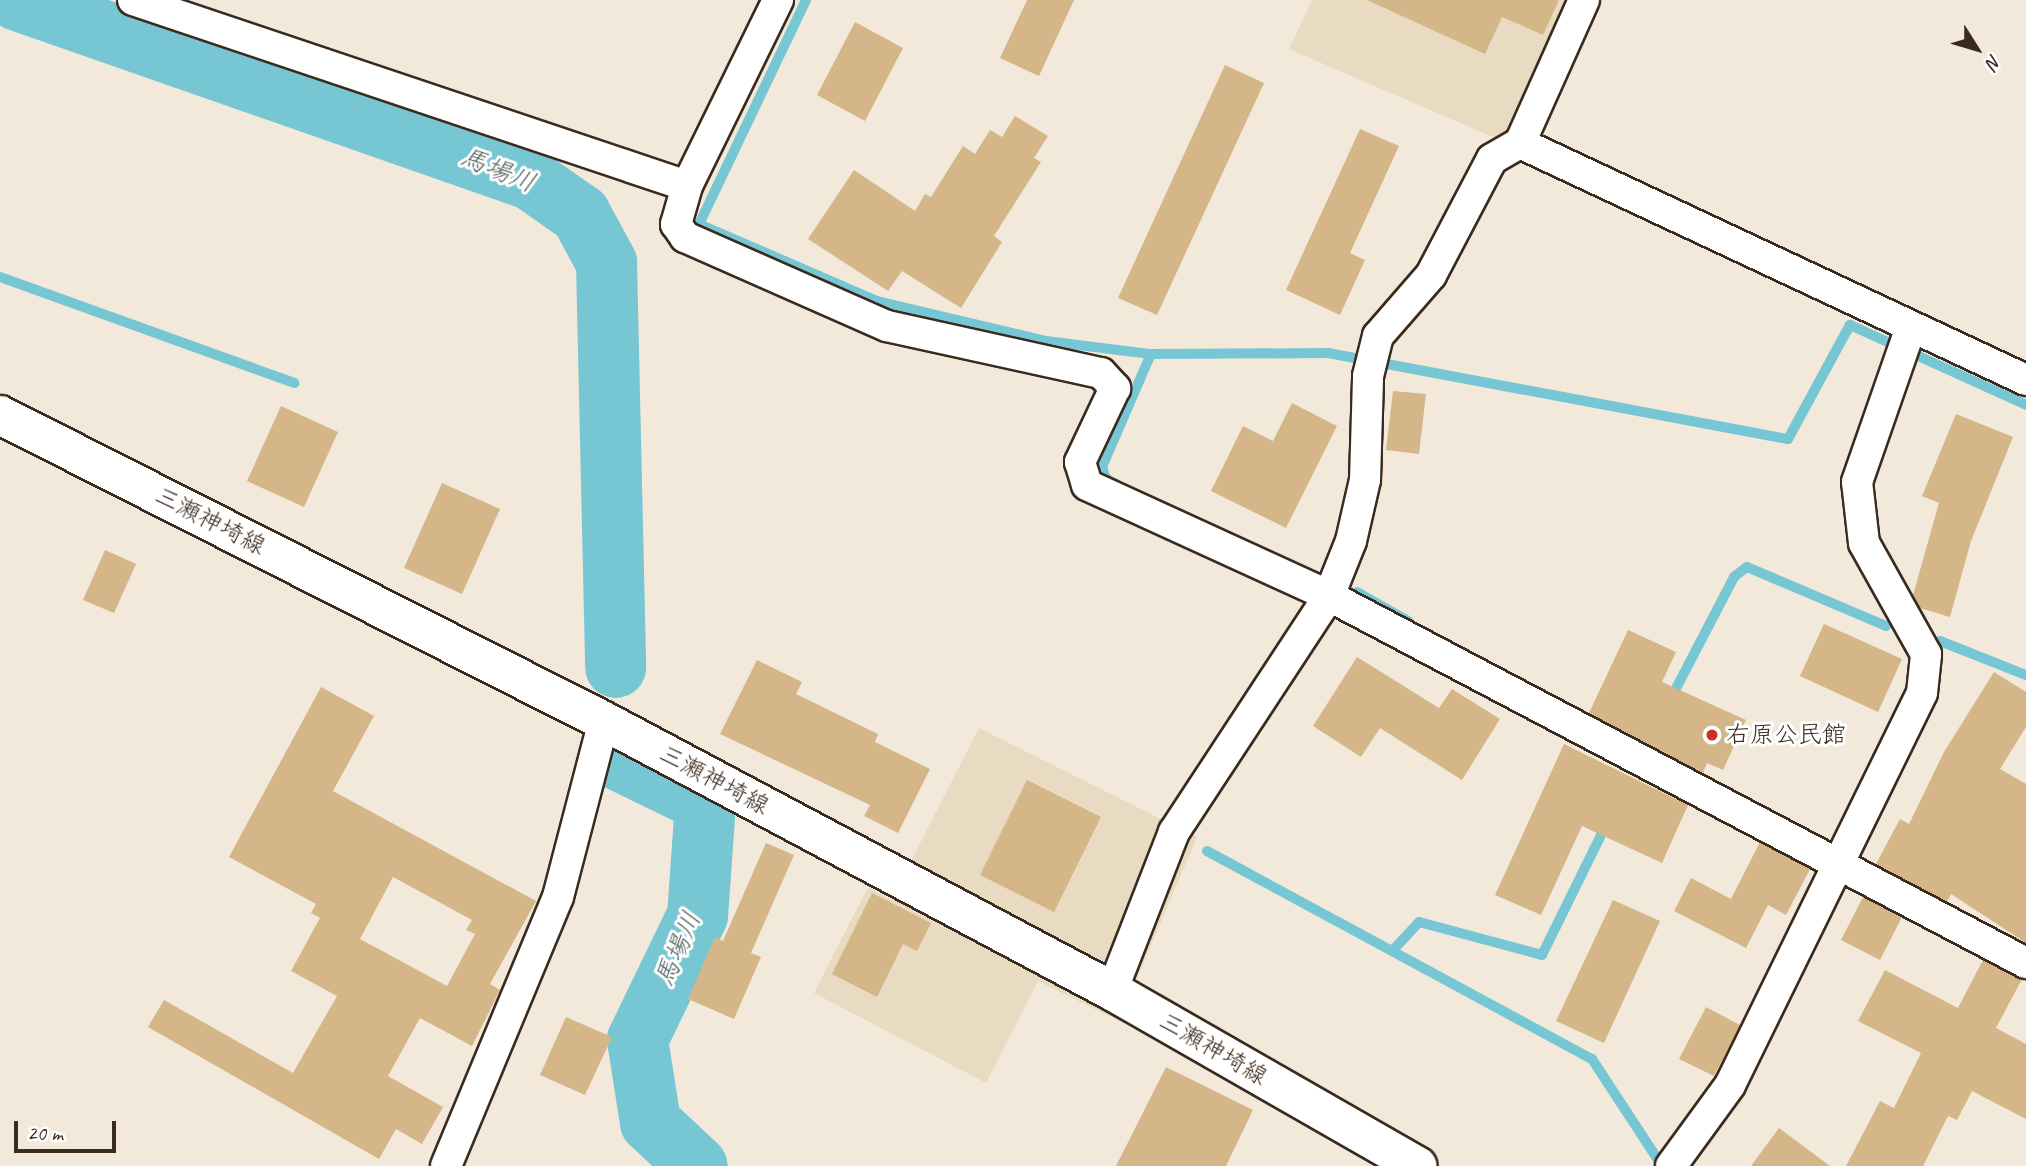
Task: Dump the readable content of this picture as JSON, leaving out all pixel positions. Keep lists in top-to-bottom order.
{
  "streets": {
    "main road": ["三瀬神埼線"]
  },
  "water": ["馬場川"],
  "places": ["右原公民館"],
  "scale_bar": "20 m",
  "north": "bottom right"
}
